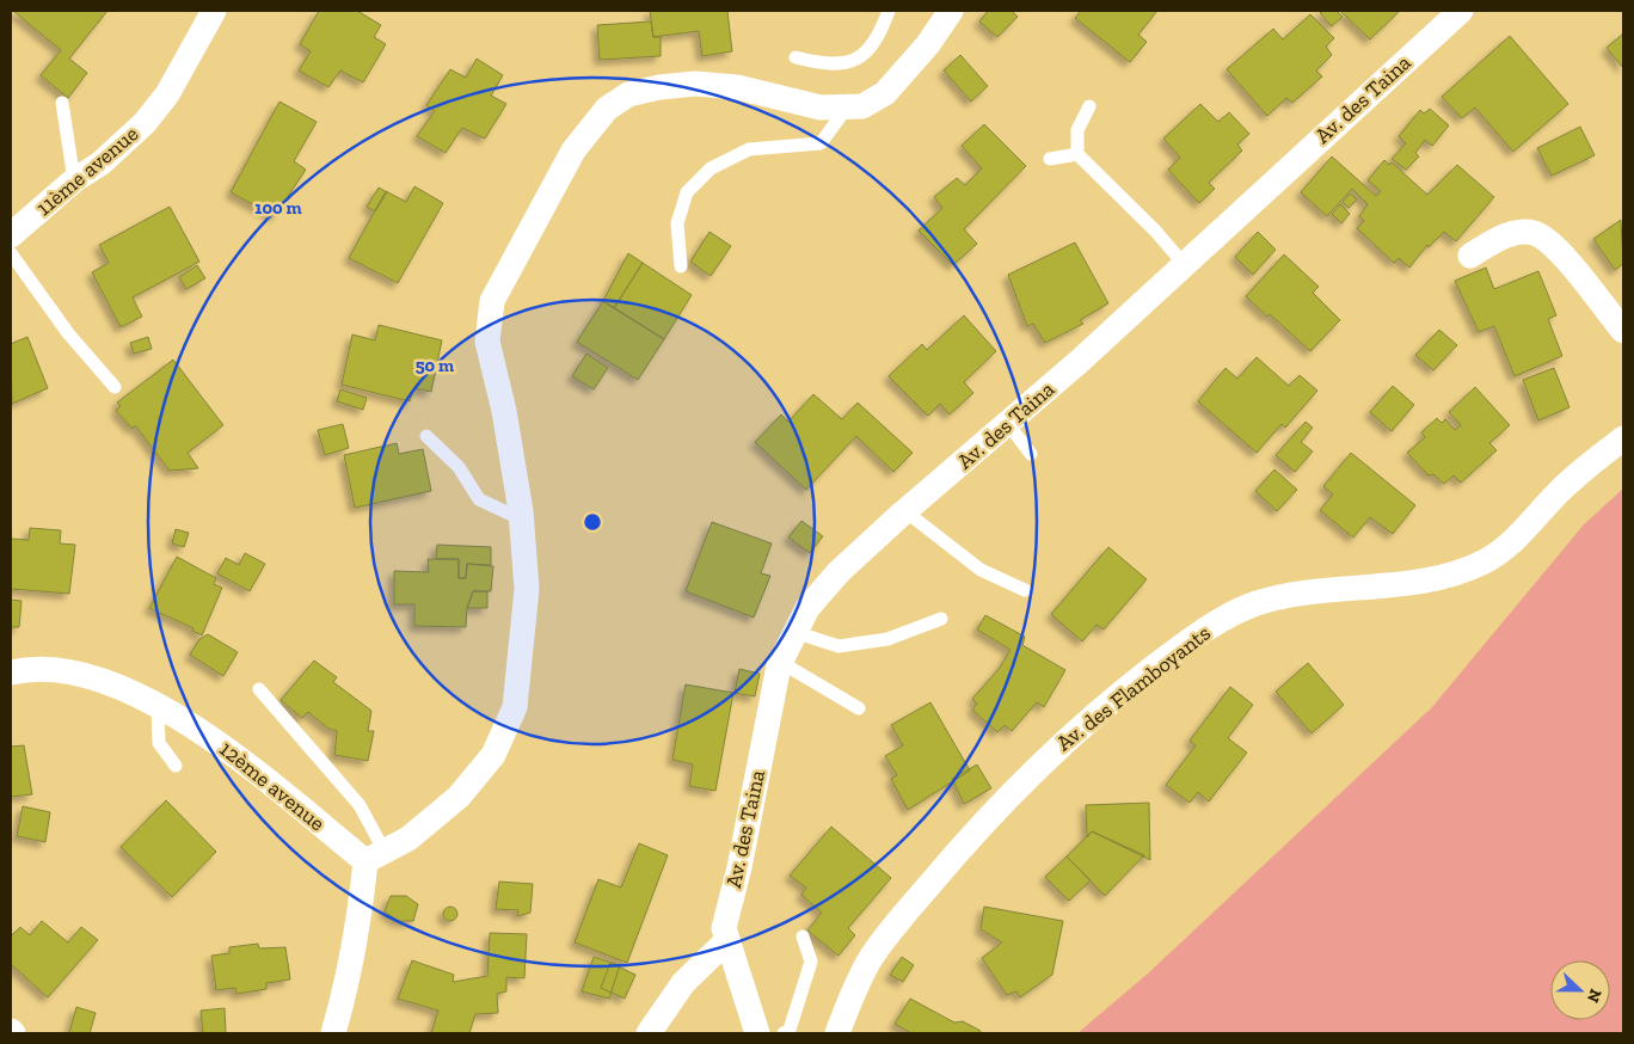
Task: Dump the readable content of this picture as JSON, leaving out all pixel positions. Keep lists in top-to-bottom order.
{
  "streets": {
    "street": [
      "Av. des Taina",
      "11ème avenue",
      "Av. des Flamboyants",
      "12ème avenue"
    ]
  },
  "north": "right",
  "rings": ["100 m", "50 m"]
}
